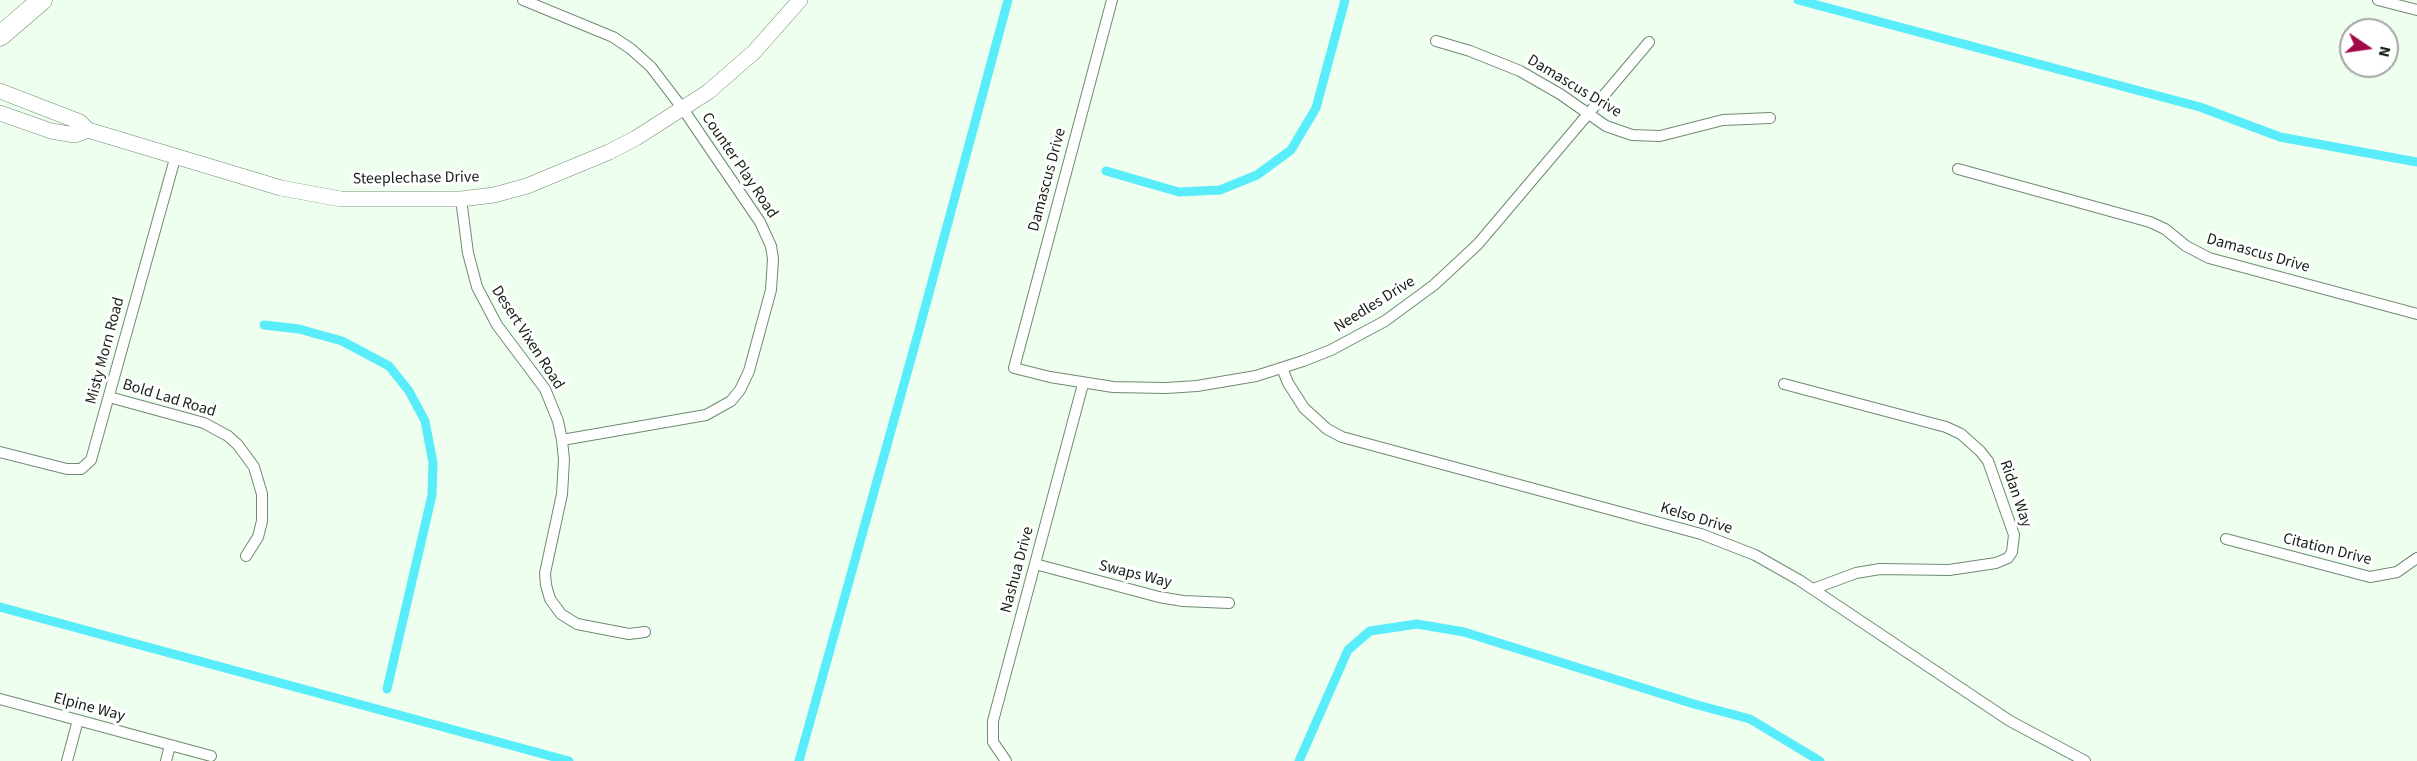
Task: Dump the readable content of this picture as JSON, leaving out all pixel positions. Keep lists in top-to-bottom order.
{
  "streets": {
    "street": [
      "Damascus Drive",
      "Counter Play Road",
      "Steeplechase Drive",
      "Needles Drive",
      "Desert Vixen Road",
      "Misty Morn Road",
      "Bold Lad Road",
      "Ridan Way",
      "Kelso Drive",
      "Citation Drive",
      "Nashua Drive",
      "Swaps Way",
      "Elpine Way"
    ]
  },
  "crossings": [
    ["Damascus Drive", "Needles Drive"],
    ["Counter Play Road", "Steeplechase Drive"],
    ["Counter Play Road", "Desert Vixen Road"],
    ["Steeplechase Drive", "Desert Vixen Road"],
    ["Steeplechase Drive", "Misty Morn Road"],
    ["Needles Drive", "Kelso Drive"],
    ["Needles Drive", "Nashua Drive"],
    ["Misty Morn Road", "Bold Lad Road"],
    ["Ridan Way", "Kelso Drive"],
    ["Nashua Drive", "Swaps Way"]
  ],
  "north": "right"
}
